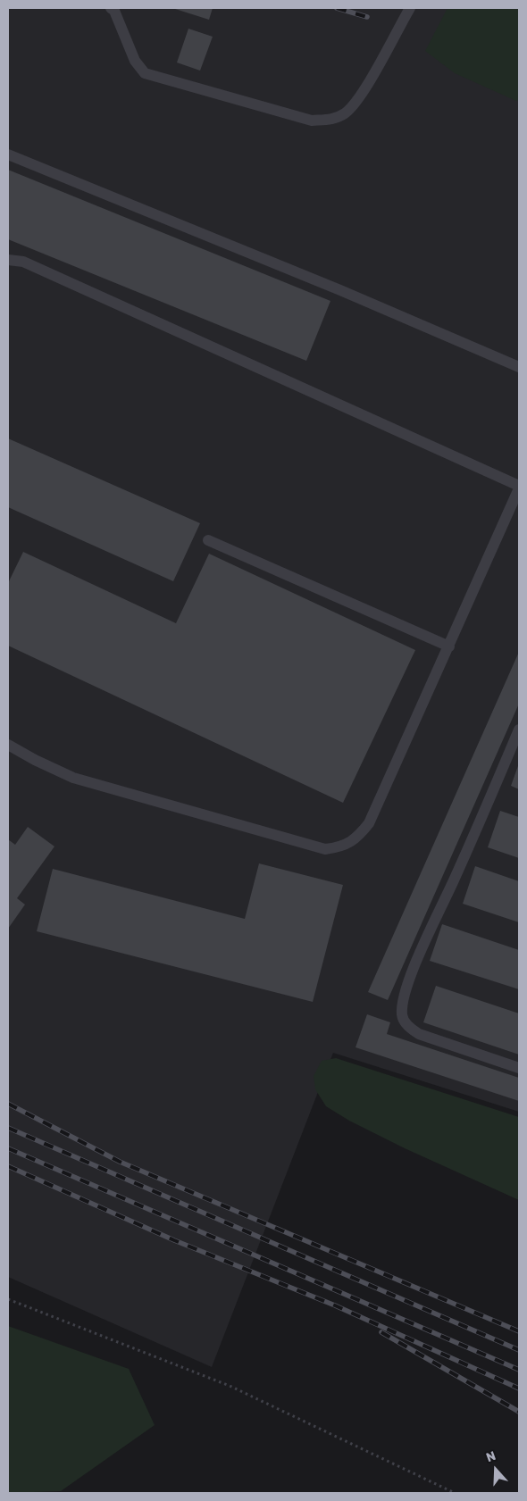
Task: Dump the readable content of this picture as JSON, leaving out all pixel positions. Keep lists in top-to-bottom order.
{
  "north": "top"
}
